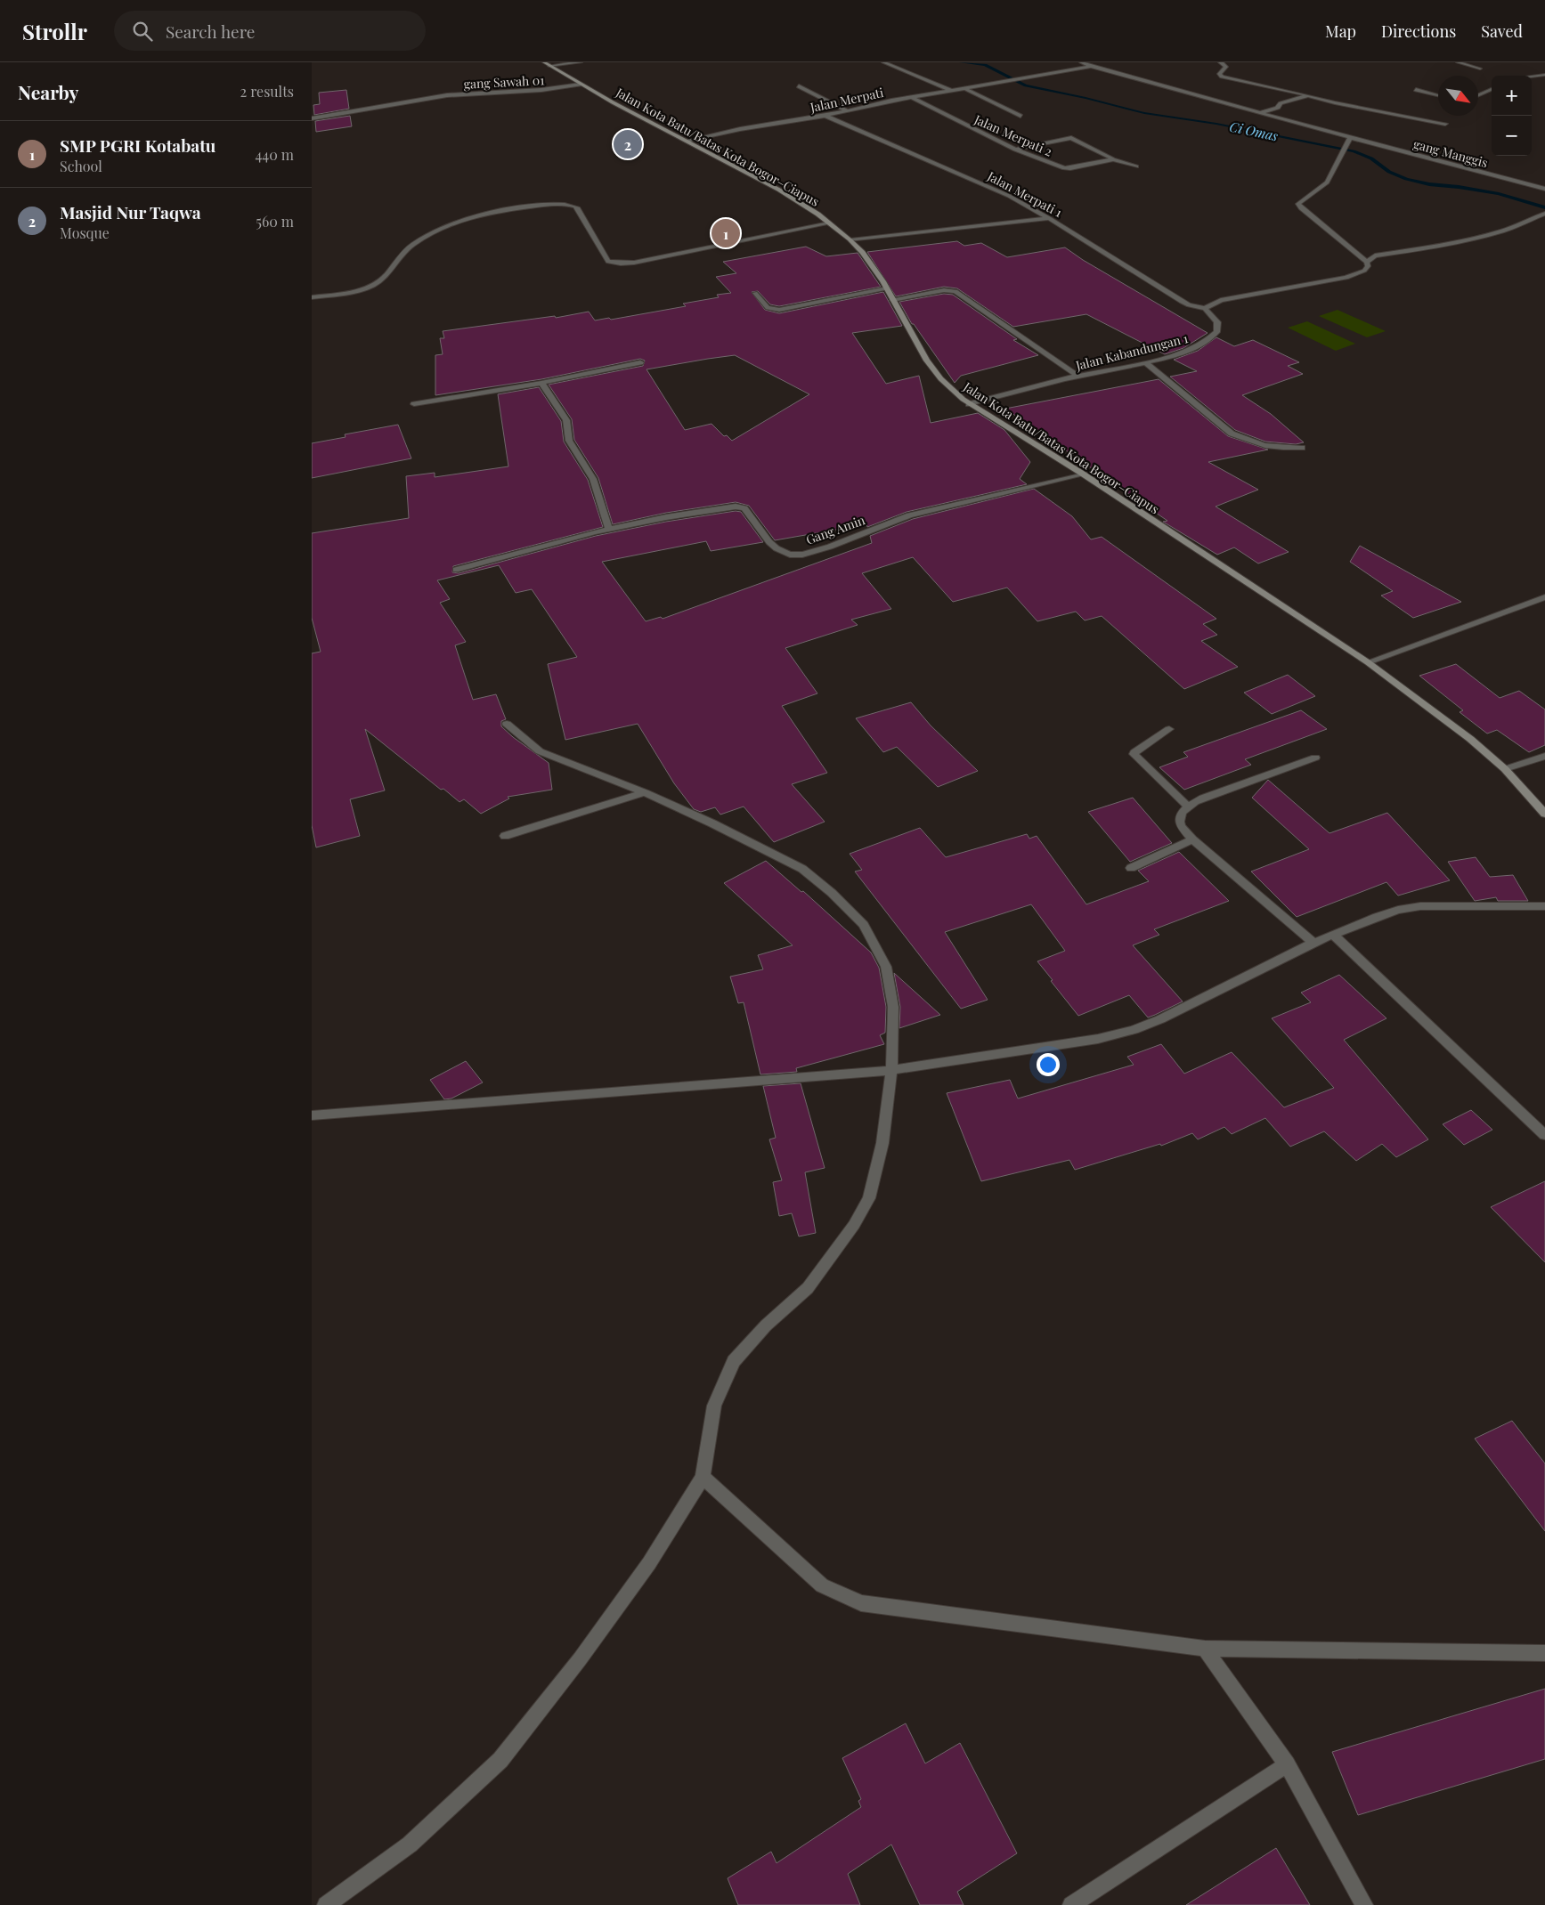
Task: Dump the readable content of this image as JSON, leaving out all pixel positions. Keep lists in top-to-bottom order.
{
  "streets": {
    "main road": ["Jalan Kota Batu/Batas Kota Bogor–Ciapus"],
    "street": [
      "gang Sawah 01",
      "Jalan Merpati",
      "Jalan Merpati 2",
      "gang Manggis",
      "Jalan Merpati 1",
      "Jalan Kabandungan 1",
      "Gang Amin"
    ]
  },
  "crossings": [
    ["gang Sawah 01", "Jalan Kota Batu/Batas Kota Bogor–Ciapus"],
    ["Jalan Merpati", "Jalan Merpati 2"],
    ["Jalan Merpati", "Jalan Kota Batu/Batas Kota Bogor–Ciapus"],
    ["Jalan Merpati", "gang Manggis"],
    ["Jalan Merpati", "Jalan Merpati 1"],
    ["Jalan Kota Batu/Batas Kota Bogor–Ciapus", "Jalan Kabandungan 1"],
    ["Jalan Kota Batu/Batas Kota Bogor–Ciapus", "Gang Amin"],
    ["Jalan Merpati 1", "Jalan Kabandungan 1"]
  ],
  "water": ["Ci Omas"],
  "north": "bottom right",
  "page": {
    "header": "Strollr",
    "search": "Search here",
    "nav": ["Map", "Directions", "Saved"],
    "heading": ["Nearby", "2 results"],
    "map_buttons": ["+", "−"],
    "list": [
      {
        "mark": "1",
        "name": "SMP PGRI Kotabatu",
        "note": "School",
        "value": "440 m"
      },
      {
        "mark": "2",
        "name": "Masjid Nur Taqwa",
        "note": "Mosque",
        "value": "560 m"
      }
    ],
    "pins": ["2", "1"]
  }
}
